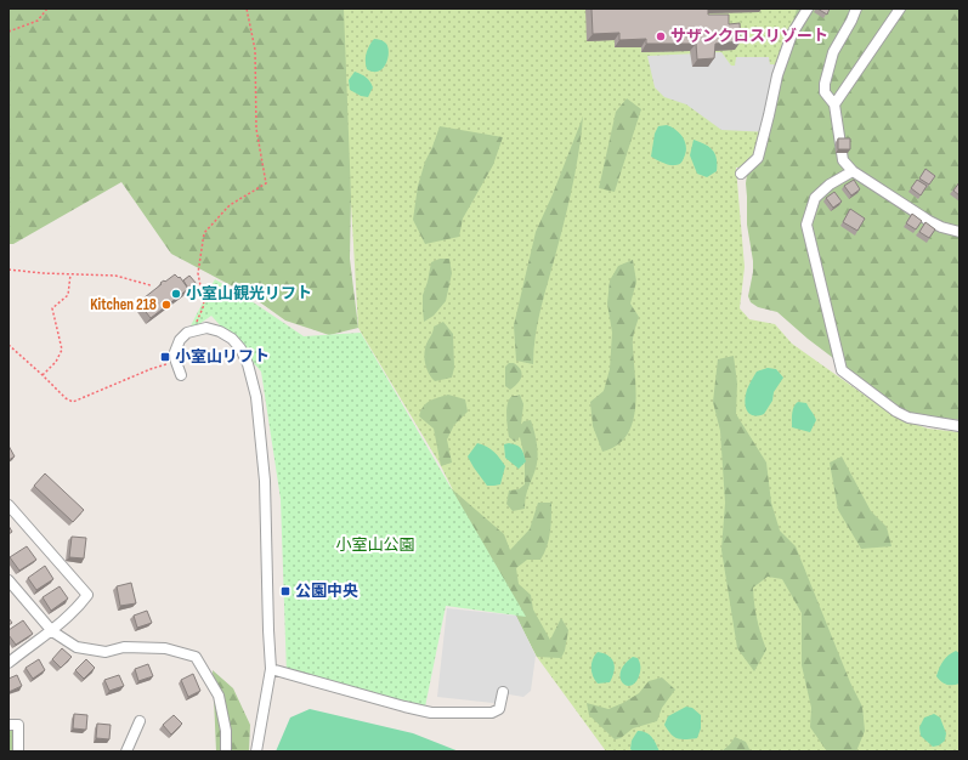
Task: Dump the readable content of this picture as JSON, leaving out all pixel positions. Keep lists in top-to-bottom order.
{
  "parks": ["小室山公園"],
  "places": {
    "other": ["サザンクロスリゾート", "小室山観光リフト", "Kitchen 218"],
    "transit": ["小室山リフト", "公園中央"]
  }
}
